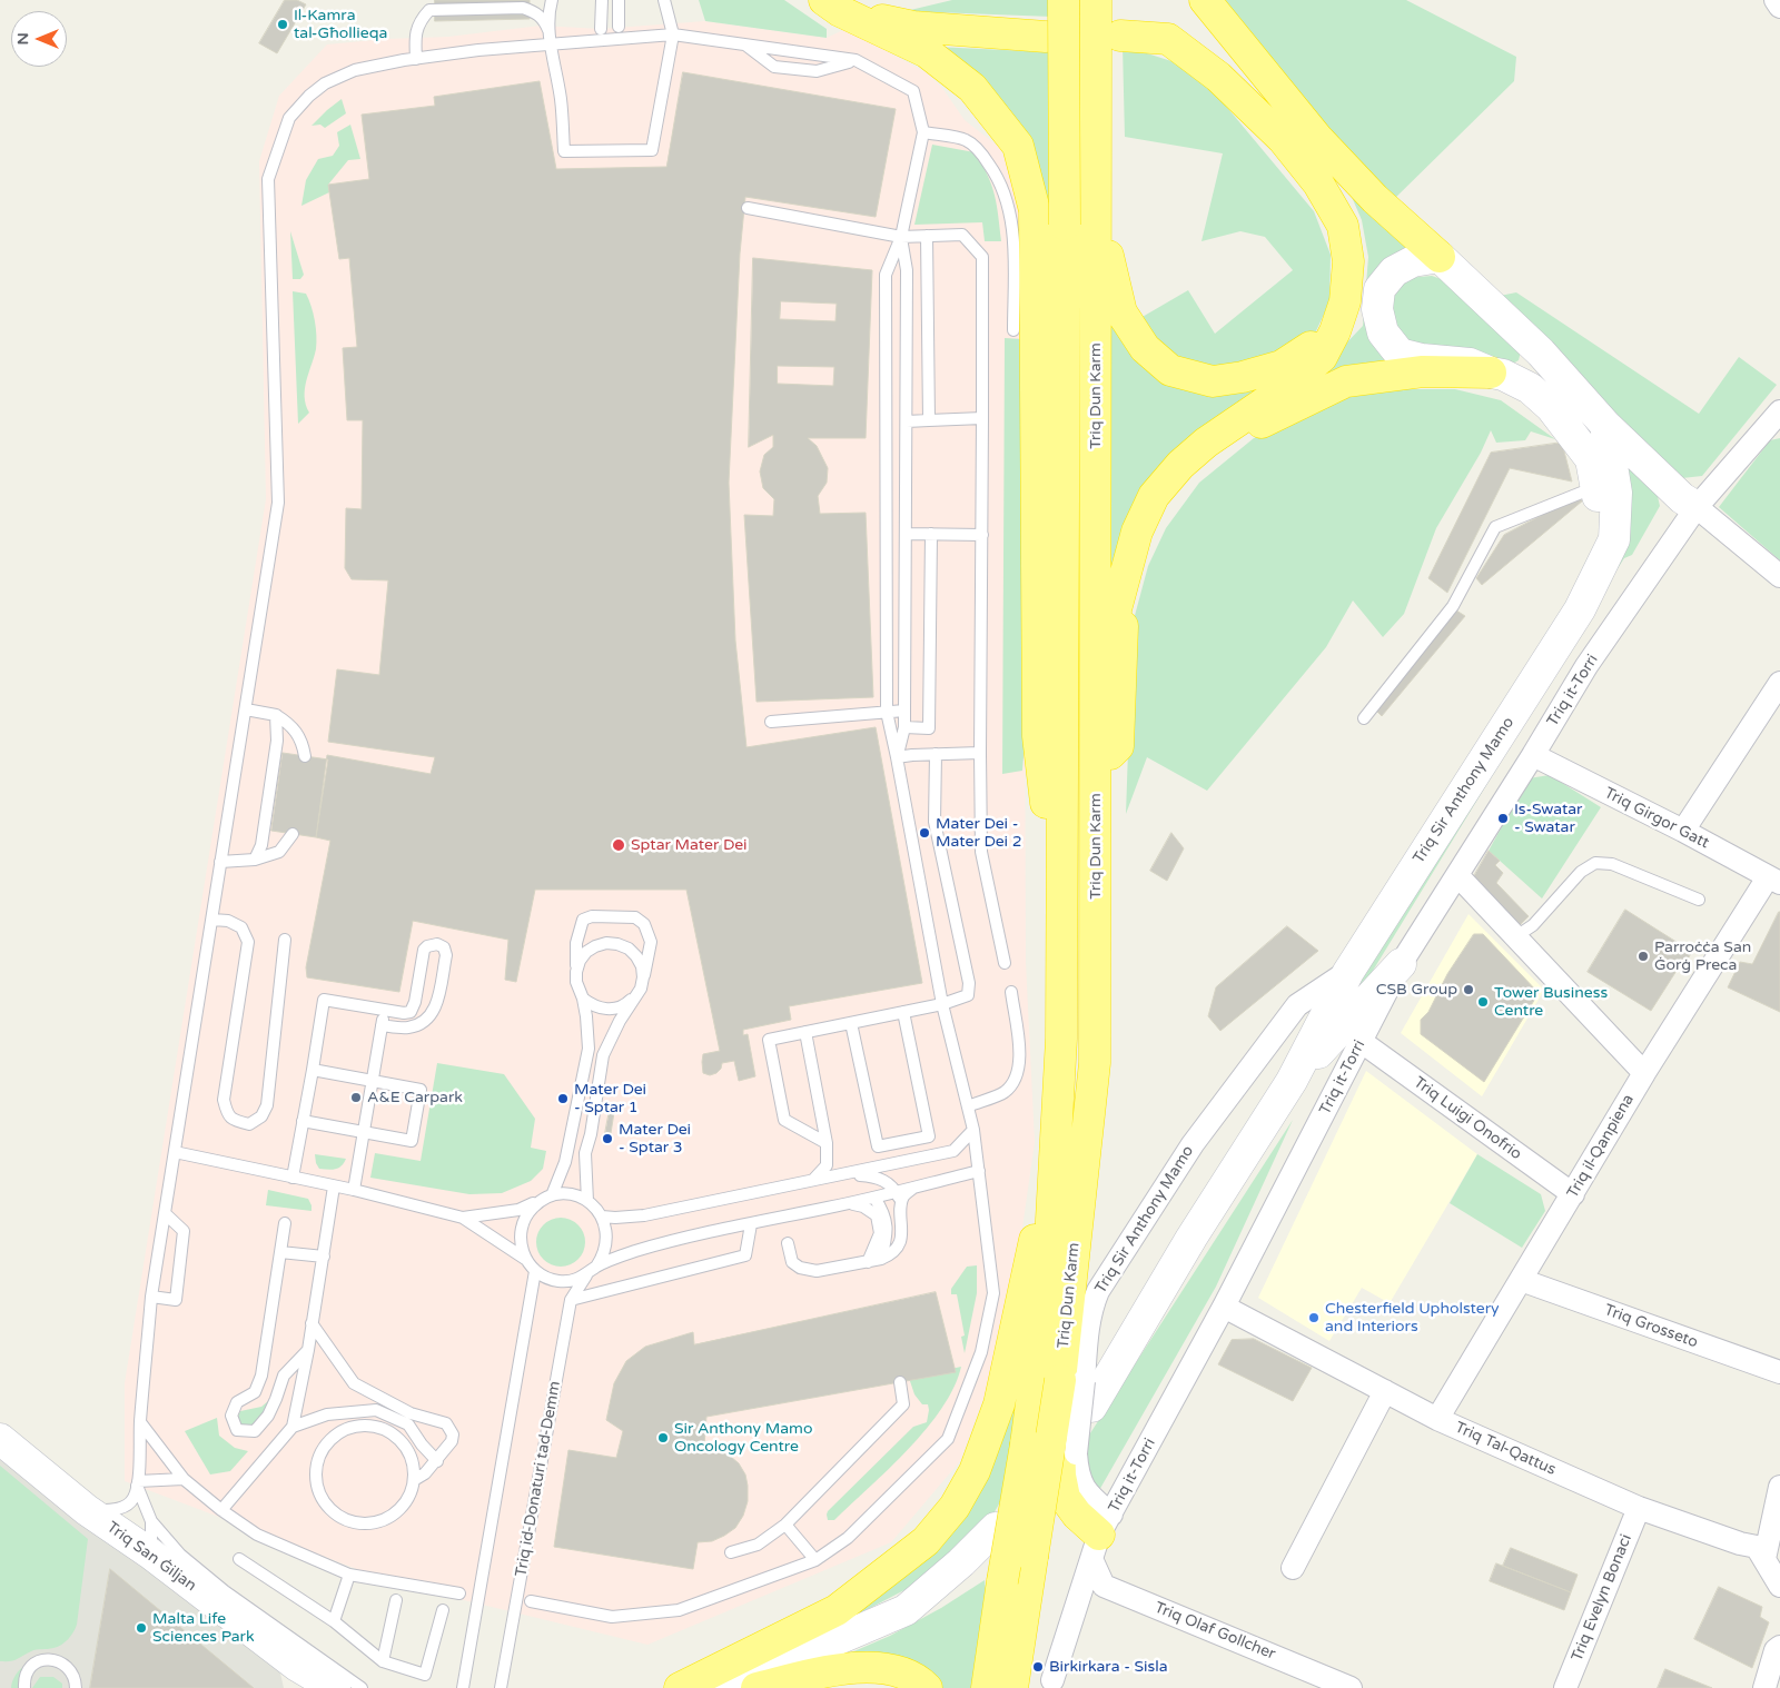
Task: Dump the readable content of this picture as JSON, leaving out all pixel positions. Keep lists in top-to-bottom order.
{
  "streets": {
    "highway": ["Triq Dun Karm"],
    "main road": ["Triq Sir Anthony Mamo", "Triq San Ġiljan"],
    "street": [
      "Triq it-Torri",
      "Triq Girgor Gatt",
      "Triq Luigi Onofrio",
      "Triq il-Qanpiena",
      "Triq Grosseto",
      "Triq Tal-Qattus",
      "Triq Evelyn Bonaci",
      "Triq Olaf Gollcher"
    ],
    "lane": ["Triq id-Donaturi tad-Demm"]
  },
  "crossings": [
    ["Triq Dun Karm", "Triq Sir Anthony Mamo"],
    ["Triq it-Torri", "Triq Sir Anthony Mamo"],
    ["Triq it-Torri", "Triq Girgor Gatt"],
    ["Triq it-Torri", "Triq Luigi Onofrio"],
    ["Triq it-Torri", "Triq Tal-Qattus"],
    ["Triq it-Torri", "Triq Olaf Gollcher"],
    ["Triq Sir Anthony Mamo", "Triq Olaf Gollcher"],
    ["Triq Girgor Gatt", "Triq il-Qanpiena"],
    ["Triq Luigi Onofrio", "Triq il-Qanpiena"],
    ["Triq il-Qanpiena", "Triq Grosseto"],
    ["Triq il-Qanpiena", "Triq Tal-Qattus"],
    ["Triq Tal-Qattus", "Triq Evelyn Bonaci"]
  ],
  "places": [
    "Il-Kamra tal-Għollieqa",
    "Is-Swatar - Swatar",
    "Mater Dei - Mater Dei 2",
    "Sptar Mater Dei",
    "Parroċċa San Ġorġ Preca",
    "CSB Group",
    "Tower Business Centre",
    "A&E Carpark",
    "Mater Dei - Sptar 1",
    "Mater Dei - Sptar 3",
    "Chesterfield Upholstery and Interiors",
    "Sir Anthony Mamo Oncology Centre",
    "Malta Life Sciences Park",
    "Birkirkara - Sisla"
  ],
  "north": "left"
}
